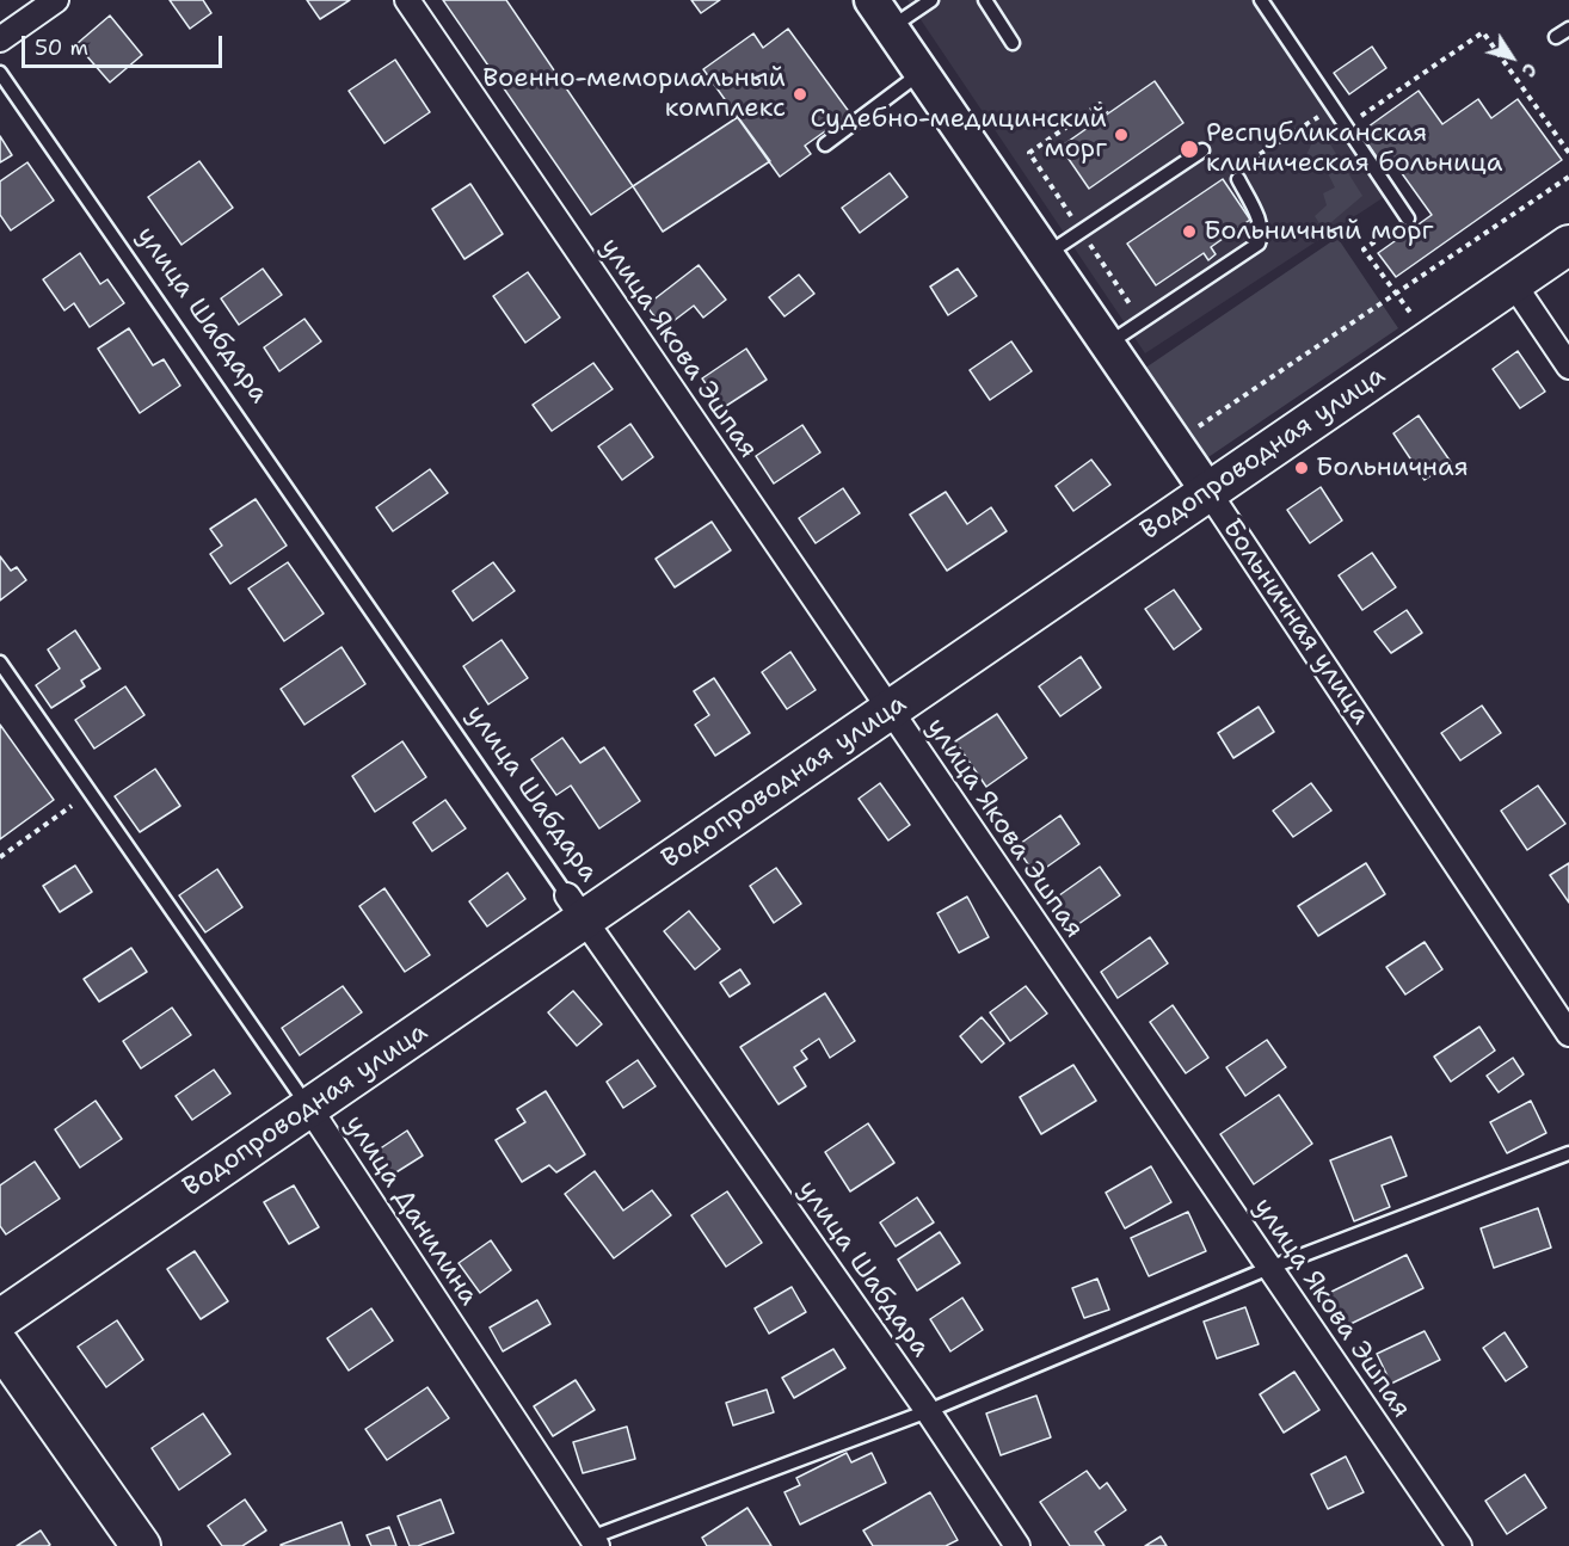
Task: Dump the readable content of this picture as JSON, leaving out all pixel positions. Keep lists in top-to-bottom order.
{
  "streets": {
    "main road": ["Водопроводная улица"],
    "street": [
      "улица Шабдара",
      "улица Якова Эшпая",
      "Больничная улица",
      "улица Данилина"
    ]
  },
  "crossings": [
    ["улица Шабдара", "Водопроводная улица"],
    ["улица Якова Эшпая", "Водопроводная улица"],
    ["Водопроводная улица", "Больничная улица"],
    ["Водопроводная улица", "улица Данилина"]
  ],
  "places": [
    "Военно-мемориальный комплекс",
    "Судебно-медицинский морг",
    "Республиканская клиническая больница",
    "Больничный морг",
    "Больничная"
  ],
  "scale_bar": "50 m",
  "north": "bottom right"
}
